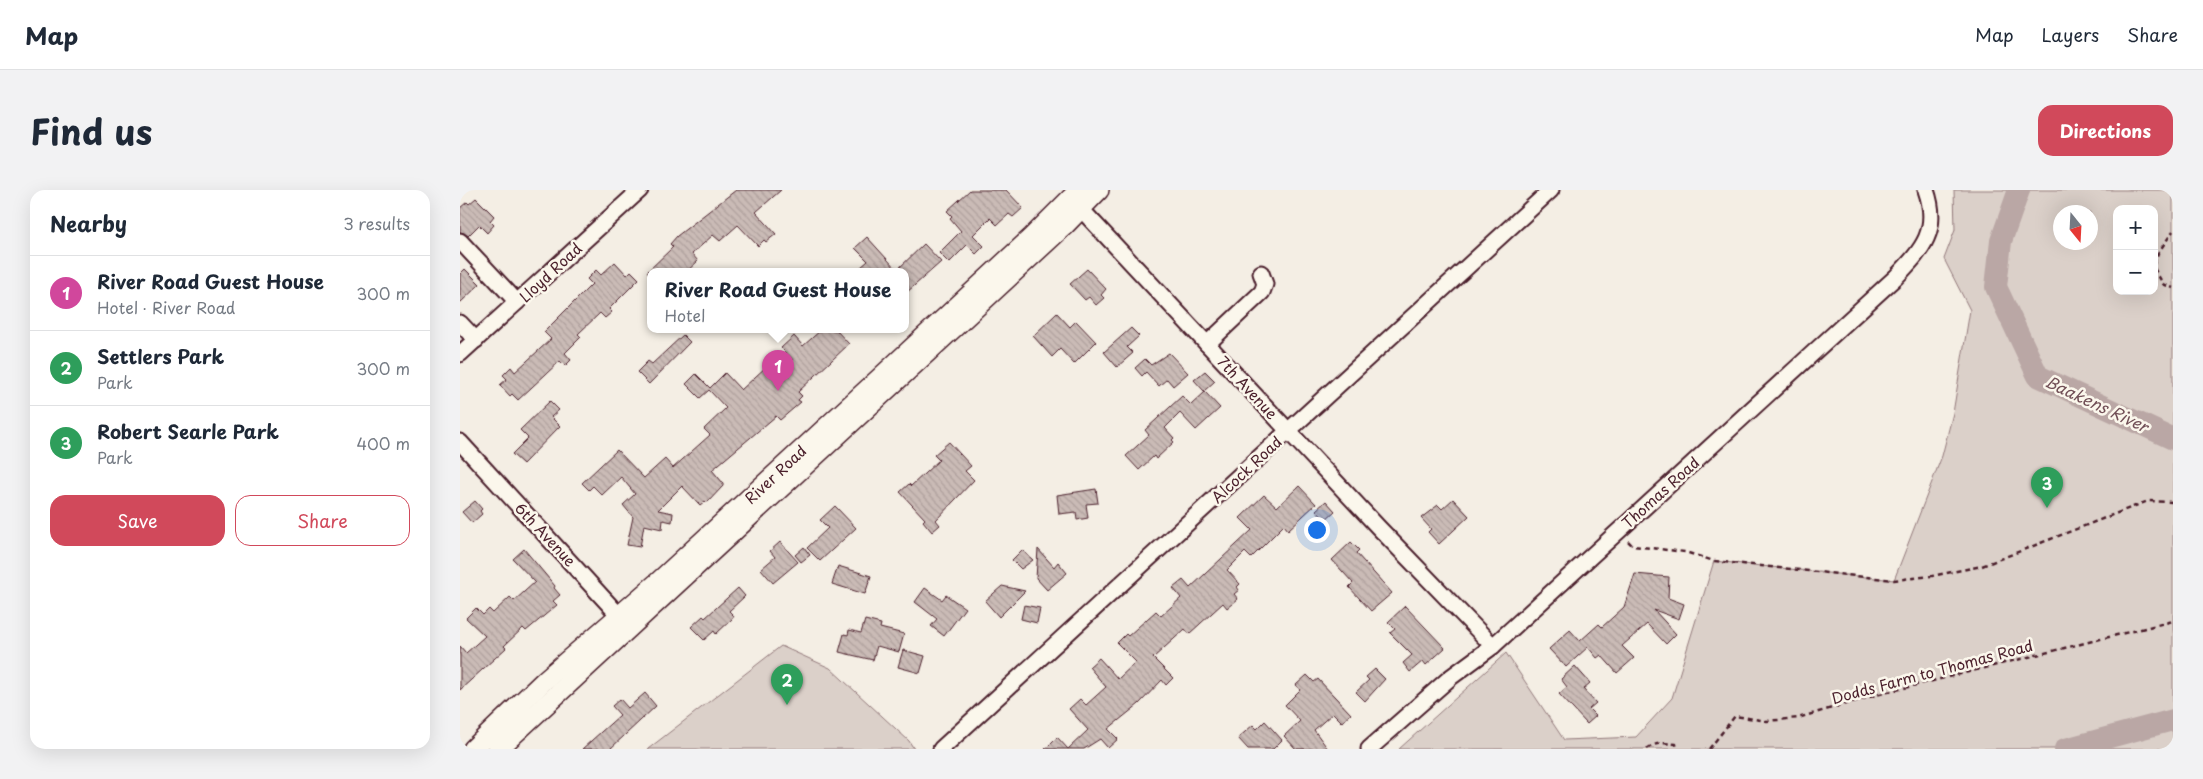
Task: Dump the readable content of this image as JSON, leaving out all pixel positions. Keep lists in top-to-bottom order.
{
  "streets": {
    "main road": ["River Road"],
    "street": [
      "Lloyd Road",
      "7th Avenue",
      "Alcock Road",
      "Thomas Road",
      "6th Avenue"
    ],
    "path": ["Dodds Farm to Thomas Road"]
  },
  "crossings": [
    ["7th Avenue", "Alcock Road"],
    ["7th Avenue", "River Road"],
    ["7th Avenue", "Thomas Road"],
    ["River Road", "6th Avenue"]
  ],
  "water": ["Baakens River"],
  "north": "bottom",
  "page": {
    "header": "Map",
    "nav": ["Map", "Layers", "Share"],
    "title": "Find us",
    "buttons": [
      "Directions",
      ["Save", "Share"]
    ],
    "heading": ["Nearby", "3 results"],
    "map_buttons": ["+", "−"],
    "list": [
      {
        "mark": "1",
        "name": "River Road Guest House",
        "note": "Hotel · River Road",
        "value": "300 m"
      },
      {
        "mark": "2",
        "name": "Settlers Park",
        "note": "Park",
        "value": "300 m"
      },
      {
        "mark": "3",
        "name": "Robert Searle Park",
        "note": "Park",
        "value": "400 m"
      }
    ],
    "popup": ["River Road Guest House", "Hotel"],
    "pins": ["1", "3", "2"]
  }
}
